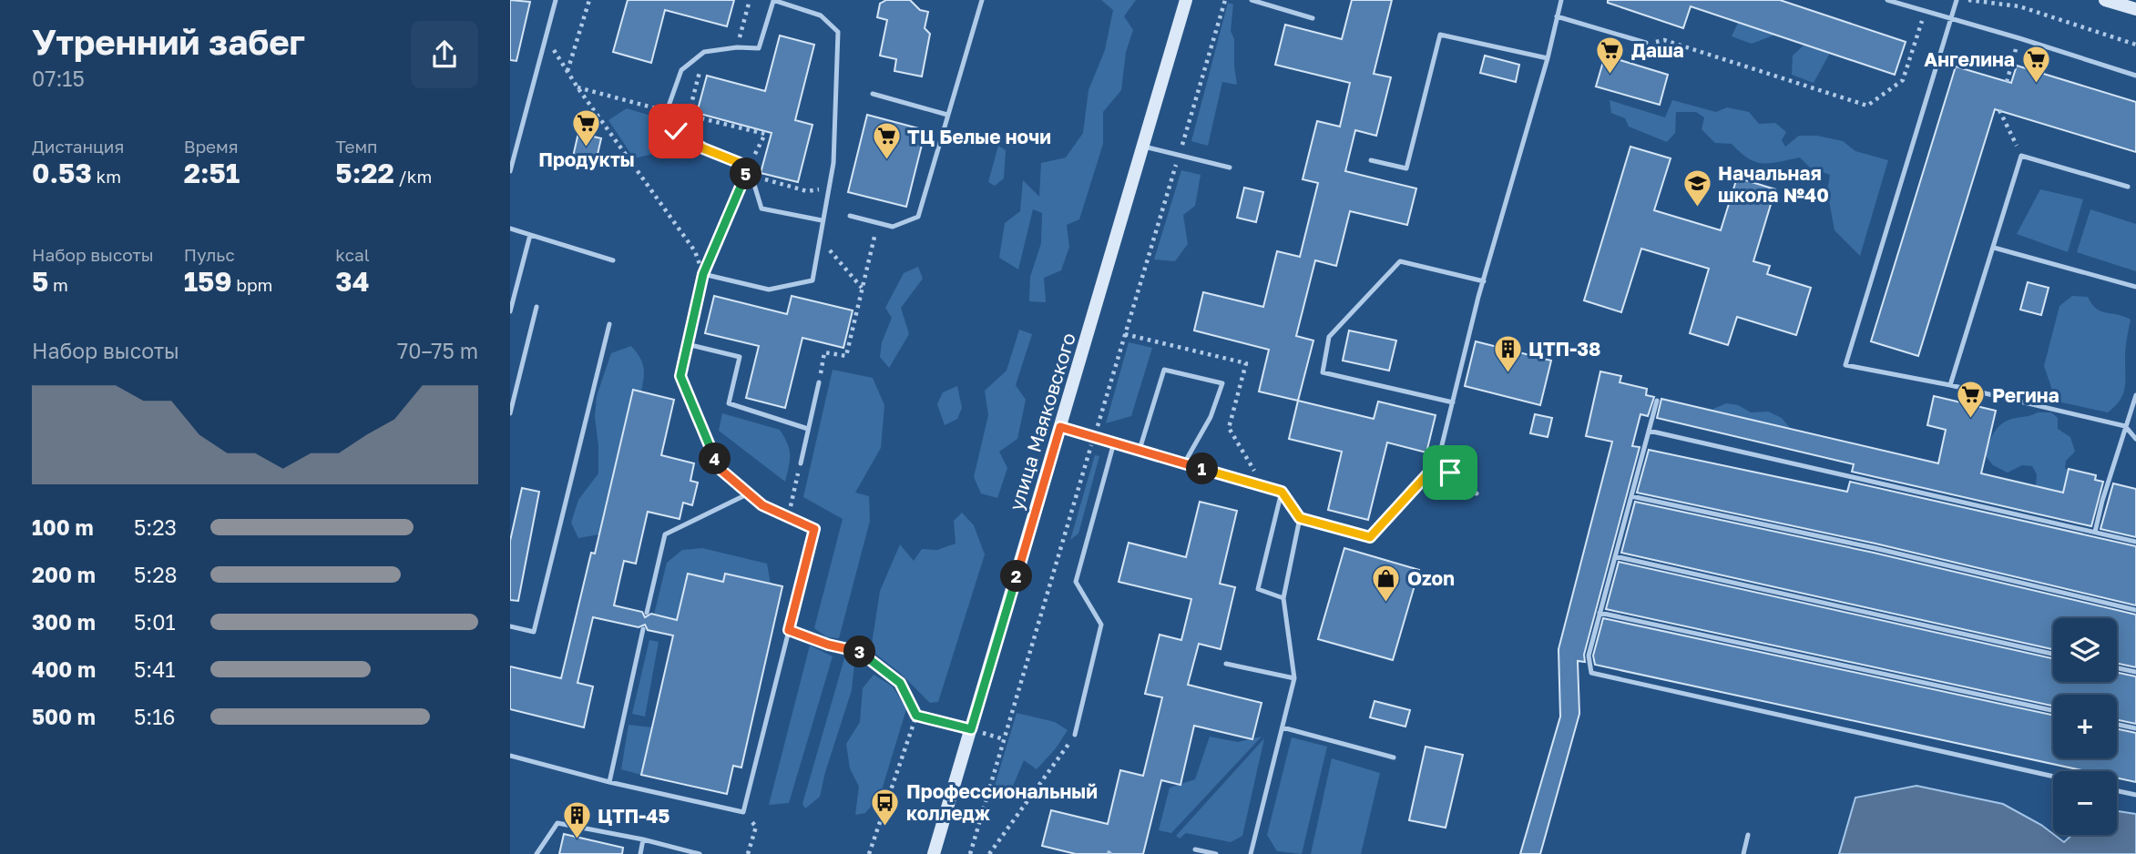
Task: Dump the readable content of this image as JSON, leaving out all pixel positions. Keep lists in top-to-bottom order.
{
  "streets": {
    "main road": ["улица Маяковского"]
  },
  "places": {
    "supermarket": [
      "Даша",
      "Ангелина",
      "Продукты",
      "ТЦ Белые ночи",
      "Регина"
    ],
    "school or university": ["Начальная школа №40"],
    "building": ["ЦТП-38", "ЦТП-45"],
    "shop": ["Ozon"],
    "bus stop": ["Профессиональный колледж"]
  },
  "page": {
    "heading": ["Утренний забег", "07:15"],
    "stats": [
      ["Дистанция", "0.53 km"],
      ["Время", "2:51"],
      ["Темп", "5:22 /km"],
      ["Набор высоты", "5 m"],
      ["Пульс", "159 bpm"],
      ["kcal", "34"]
    ],
    "pins": [
      "5",
      "4",
      "1",
      "2",
      "3"
    ],
    "chart": ["Набор высоты", "70–75 m"],
    "list": [
      {
        "name": "100 m",
        "note": "5:23"
      },
      {
        "name": "200 m",
        "note": "5:28"
      },
      {
        "name": "300 m",
        "note": "5:01"
      },
      {
        "name": "400 m",
        "note": "5:41"
      },
      {
        "name": "500 m",
        "note": "5:16"
      }
    ],
    "map_buttons": ["+", "−"]
  }
}
